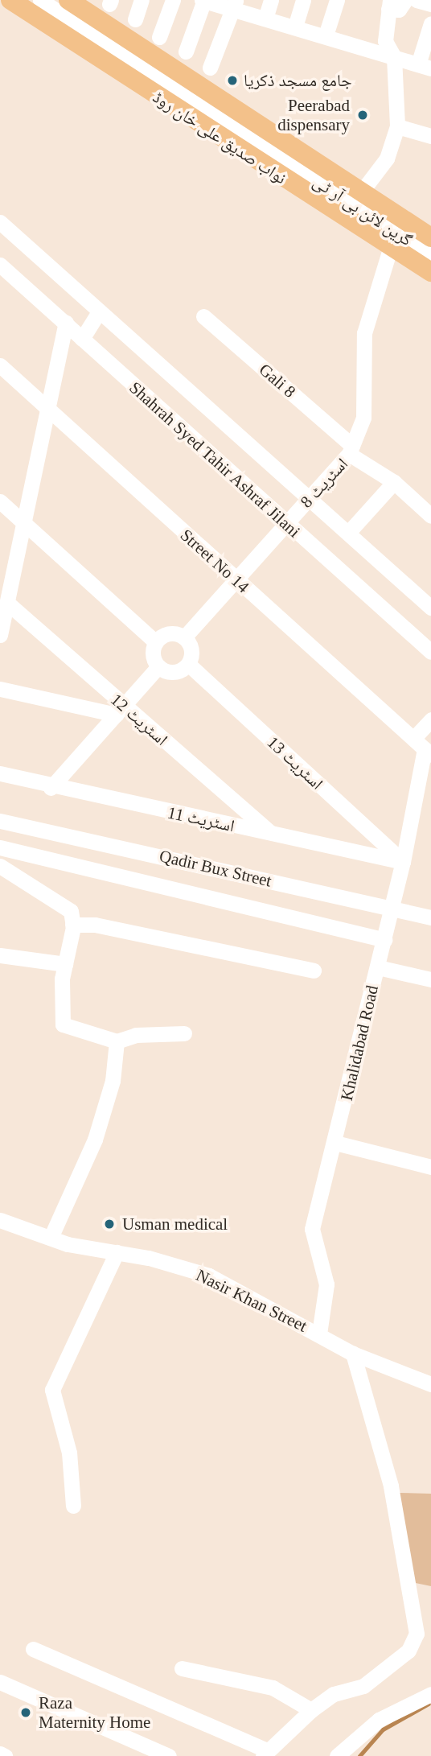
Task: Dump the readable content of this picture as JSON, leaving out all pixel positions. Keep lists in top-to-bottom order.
{
  "streets": {
    "main road": ["نواب صدیق علی خان روڈ"],
    "street": [
      "گرین لائن بی آر ٹی",
      "Gali 8",
      "Shahrah Syed Tahir Ashraf Jilani",
      "اسٹریٹ 8",
      "Street No 14",
      "اسٹریٹ 12",
      "اسٹریٹ 13",
      "اسٹریٹ 11",
      "Qadir Bux Street",
      "Khalidabad Road",
      "Nasir Khan Street"
    ]
  },
  "crossings": [
    ["Gali 8", "اسٹریٹ 8"],
    ["Shahrah Syed Tahir Ashraf Jilani", "اسٹریٹ 8"],
    ["اسٹریٹ 8", "Street No 14"],
    ["اسٹریٹ 8", "اسٹریٹ 13"],
    ["Street No 14", "Khalidabad Road"],
    ["اسٹریٹ 12", "اسٹریٹ 11"],
    ["اسٹریٹ 13", "اسٹریٹ 11"],
    ["اسٹریٹ 13", "Khalidabad Road"],
    ["اسٹریٹ 11", "Khalidabad Road"],
    ["Qadir Bux Street", "Khalidabad Road"],
    ["Khalidabad Road", "Nasir Khan Street"]
  ],
  "places": [
    "جامع مسجد ذکریا",
    "Peerabad dispensary",
    "Usman medical",
    "Raza Maternity Home"
  ]
}
